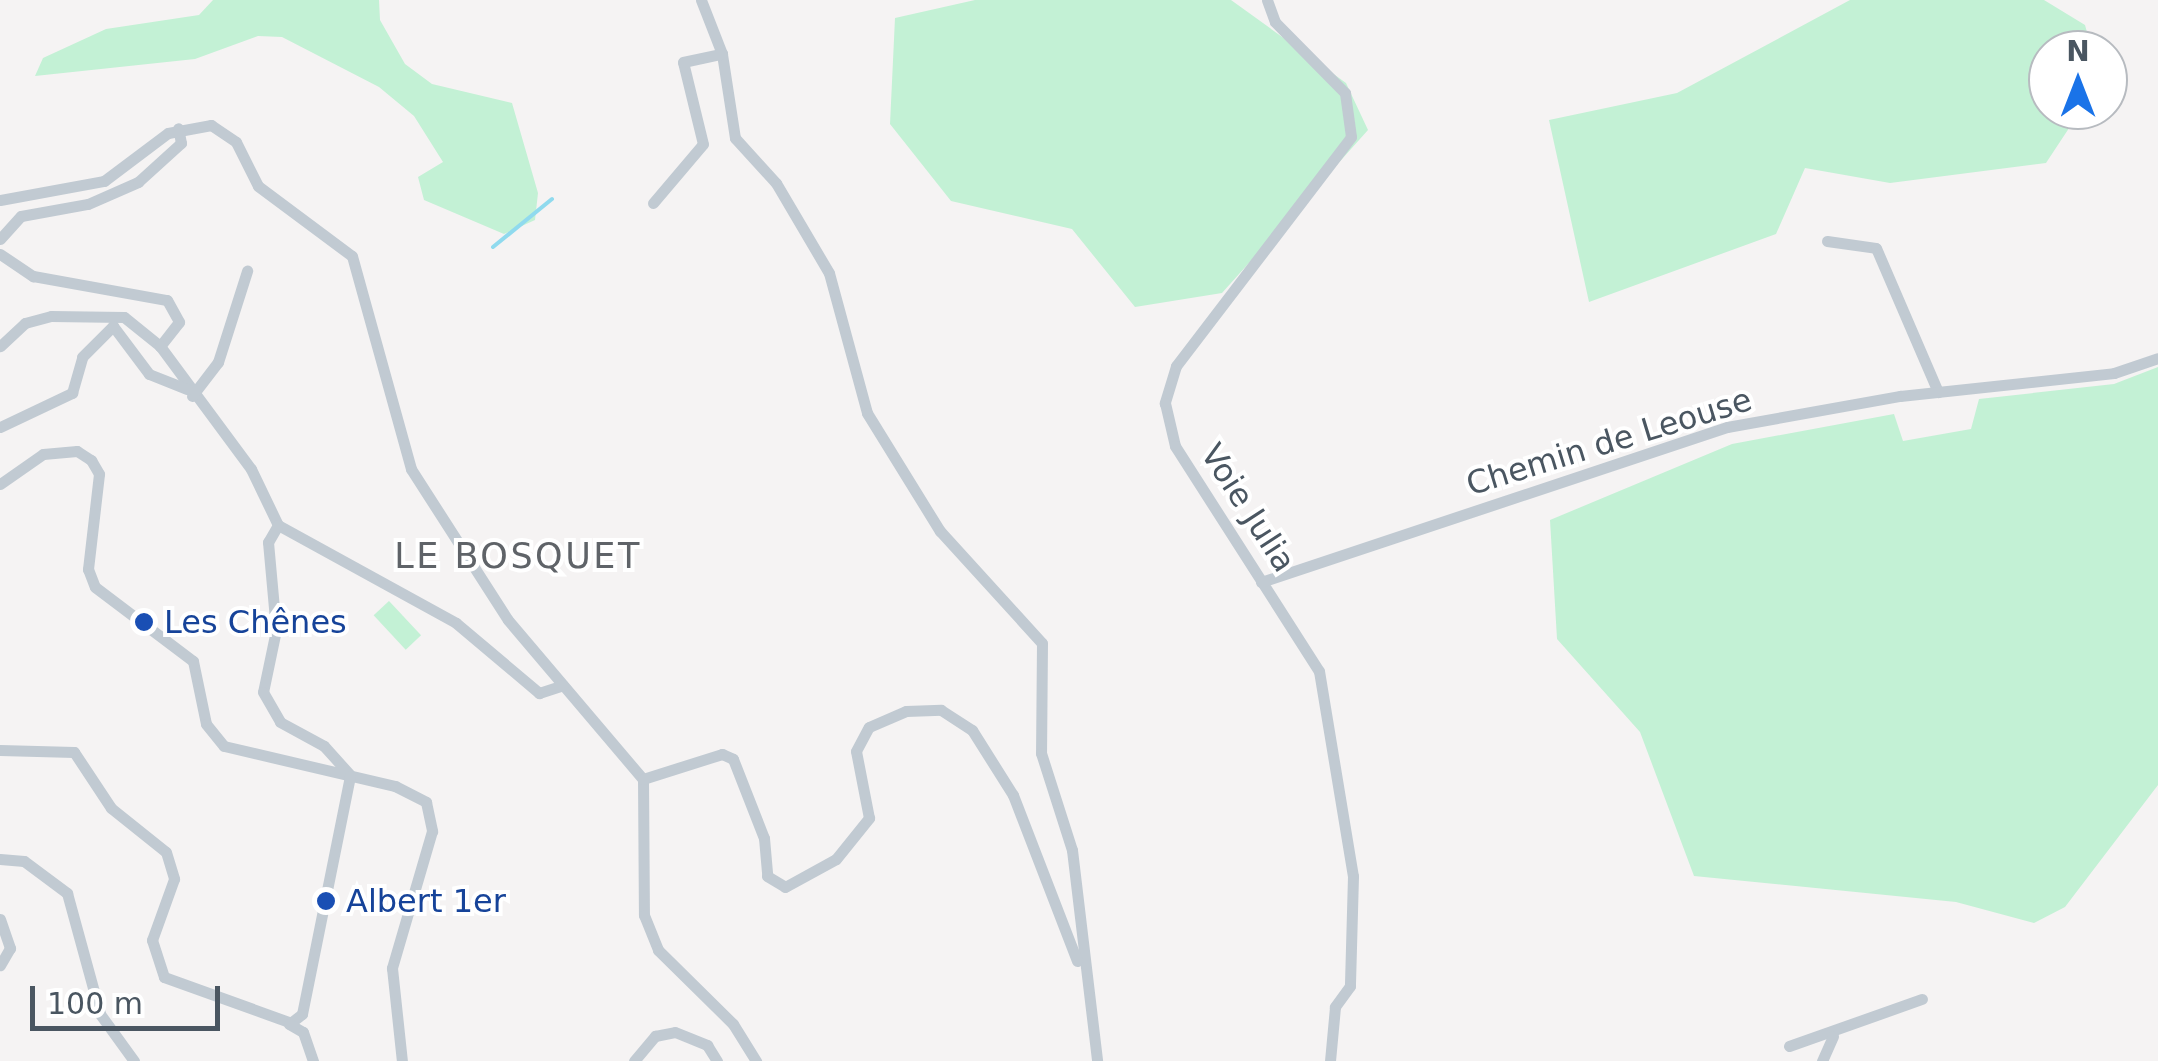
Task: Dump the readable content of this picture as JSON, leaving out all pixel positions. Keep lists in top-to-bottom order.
{
  "streets": {
    "street": ["Chemin de Leouse", "Voie Julia"]
  },
  "crossings": [
    ["Chemin de Leouse", "Voie Julia"]
  ],
  "districts": ["LE BOSQUET"],
  "places": ["Les Chênes", "Albert 1er"],
  "scale_bar": "100 m",
  "north": "top"
}
